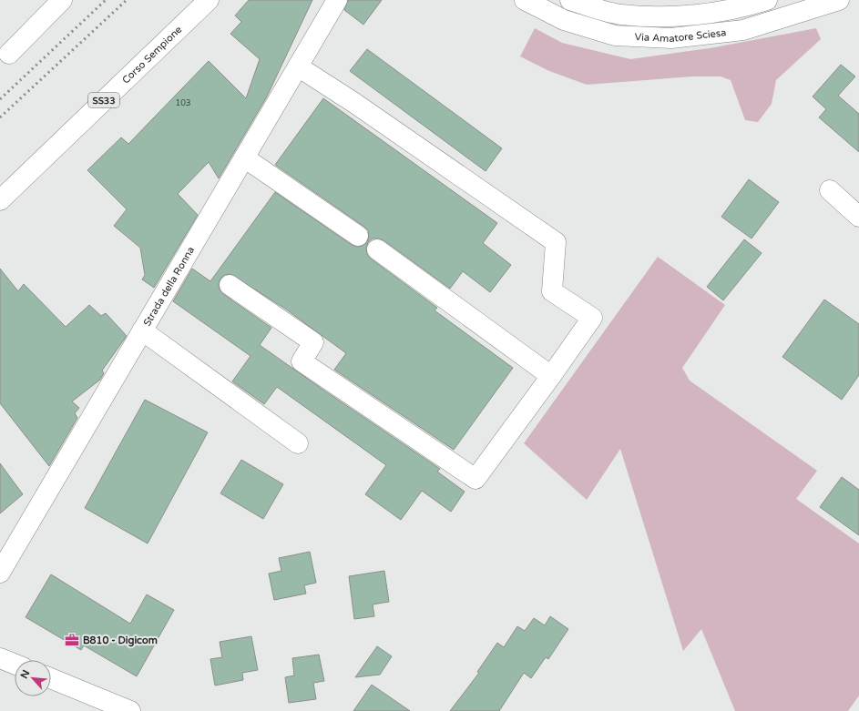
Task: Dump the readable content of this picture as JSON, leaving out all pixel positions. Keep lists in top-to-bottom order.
{
  "streets": {
    "street": [
      "Via Amatore Sciesa",
      "Corso Sempione",
      "SS33",
      "Strada della Ronna"
    ]
  },
  "places": {
    "office": ["B810 - Digicom"]
  },
  "house_numbers": ["103"],
  "north": "top left"
}
